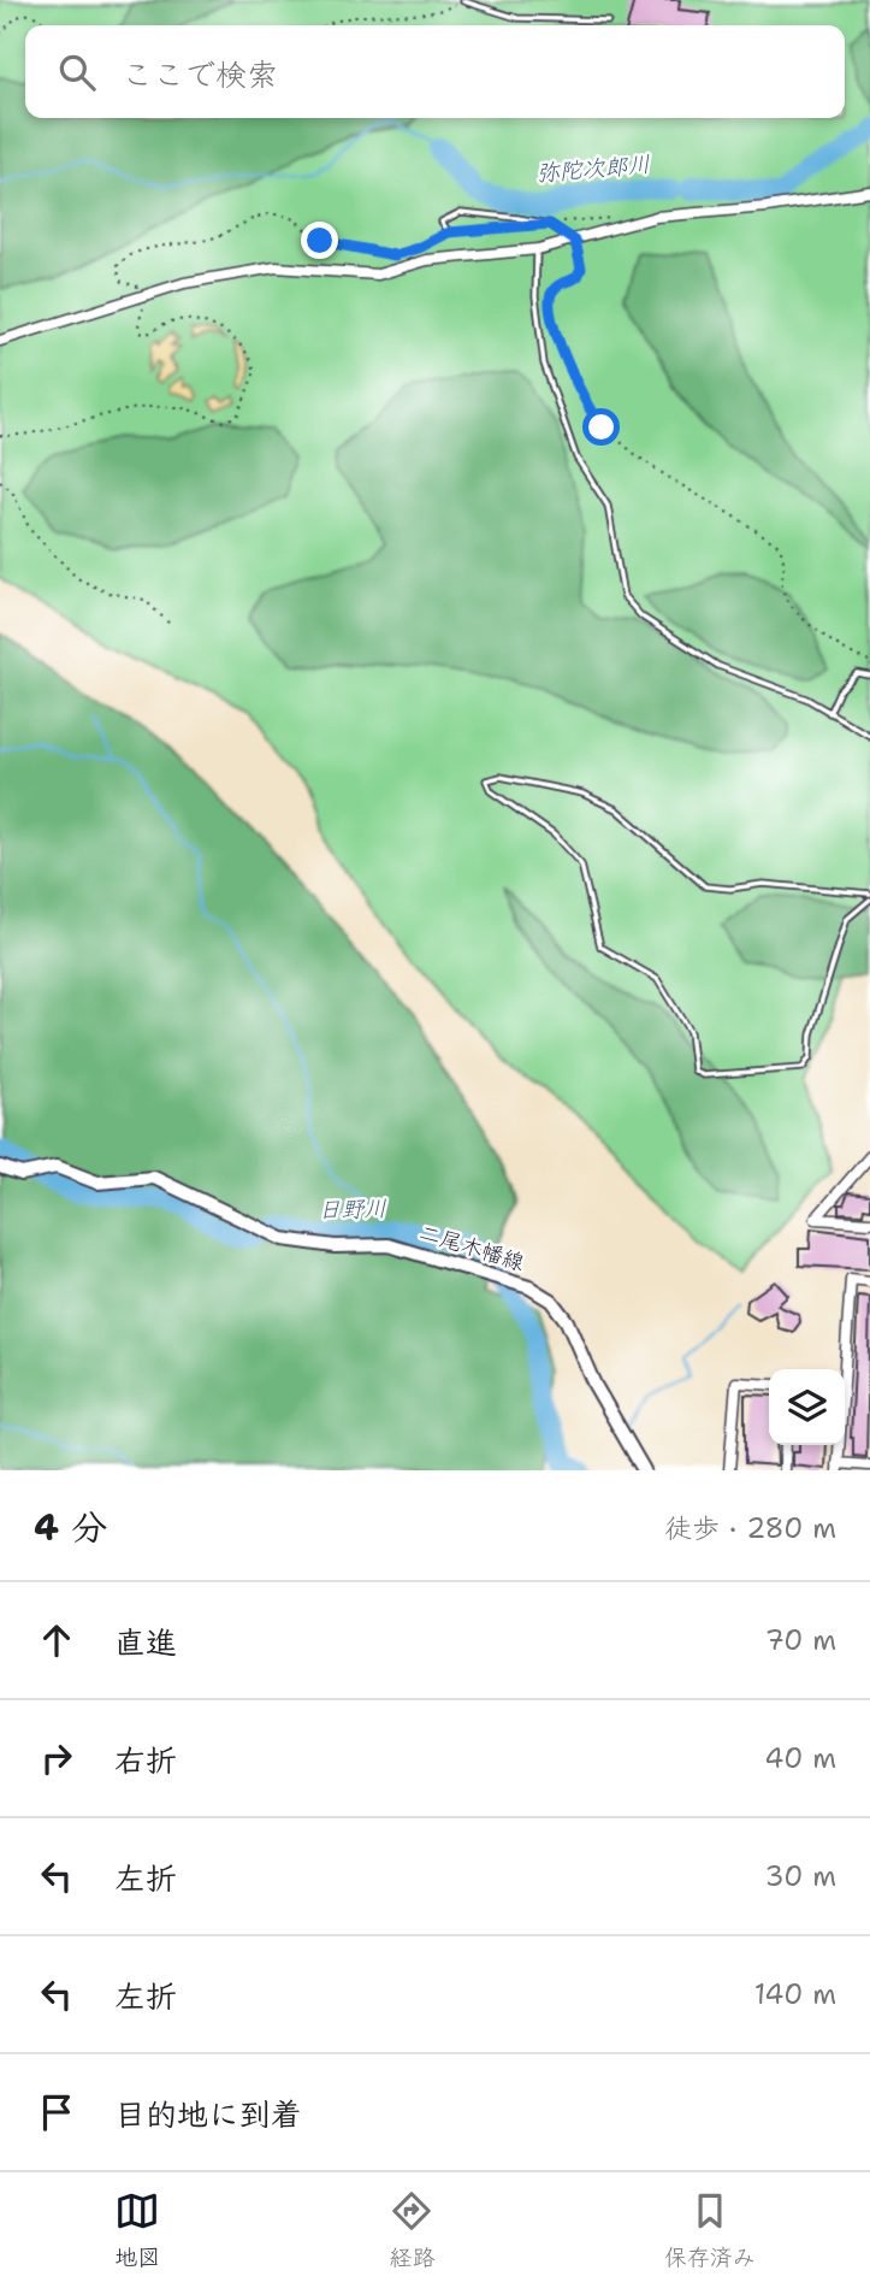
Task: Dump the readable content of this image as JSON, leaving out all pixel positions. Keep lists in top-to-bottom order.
{
  "streets": {
    "main road": ["二尾木幡線"]
  },
  "water": ["弥陀次郎川", "日野川"],
  "page": {
    "search": "ここで検索",
    "heading": ["4 分", "徒歩 · 280 m"],
    "list": [
      ["直進", "70 m"],
      ["右折", "40 m"],
      ["左折", "30 m"],
      ["左折", "140 m"],
      "目的地に到着"
    ],
    "nav": ["地図", "経路", "保存済み"]
  }
}
